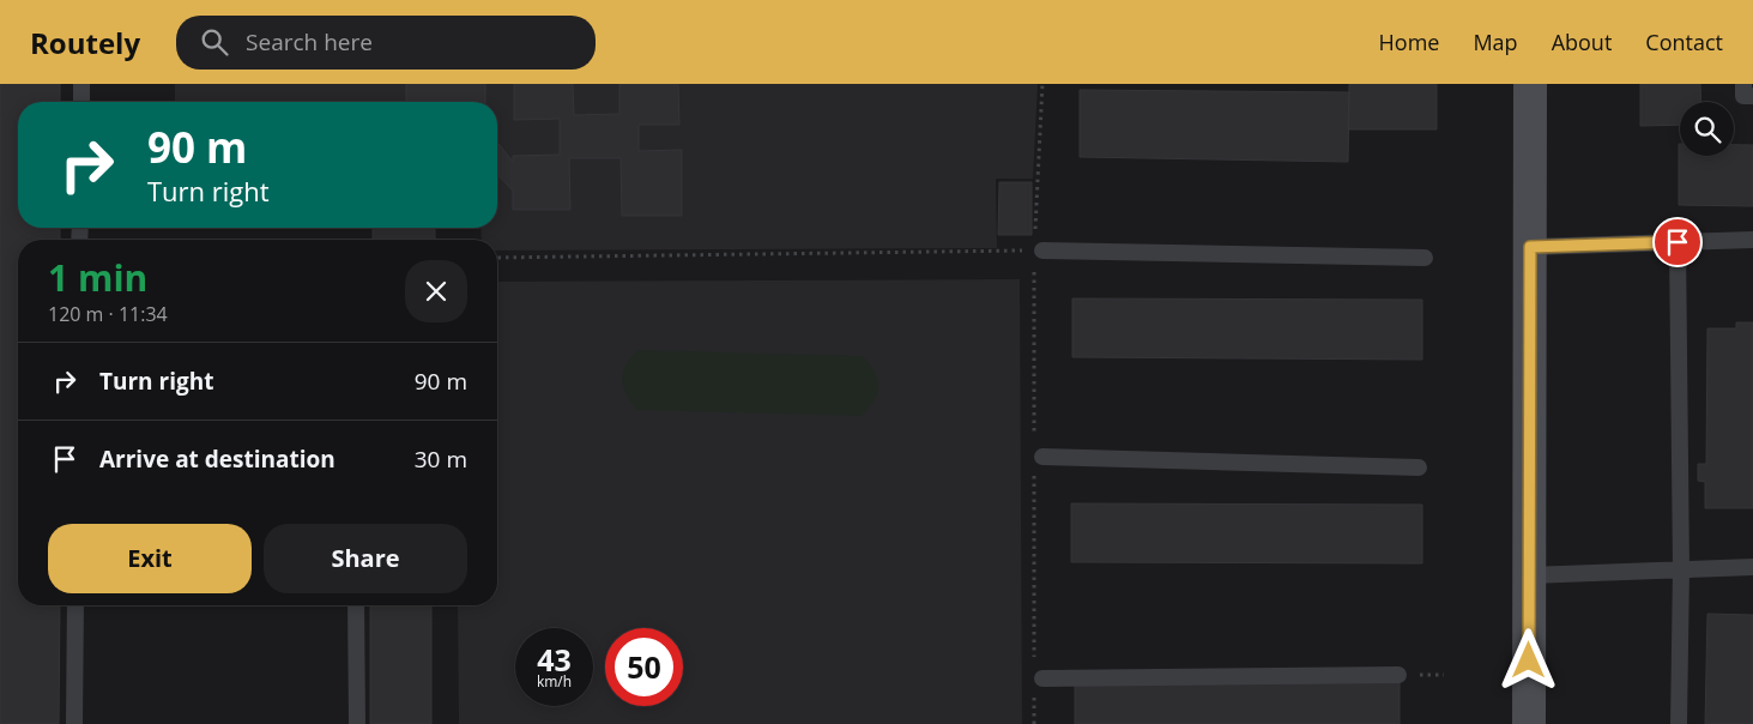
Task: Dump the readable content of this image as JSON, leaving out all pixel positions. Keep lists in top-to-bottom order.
{
  "page": {
    "header": "Routely",
    "search": "Search here",
    "nav": [
      "Home",
      "Map",
      "About",
      "Contact"
    ],
    "turn": ["90 m", "Turn right"],
    "heading": ["1 min", "120 m · 11:34"],
    "list": [
      {
        "name": "Turn right",
        "value": "90 m"
      },
      {
        "name": "Arrive at destination",
        "value": "30 m"
      }
    ],
    "buttons": ["Exit", "Share"],
    "speed": "43 km/h",
    "limit": "50"
  }
}
